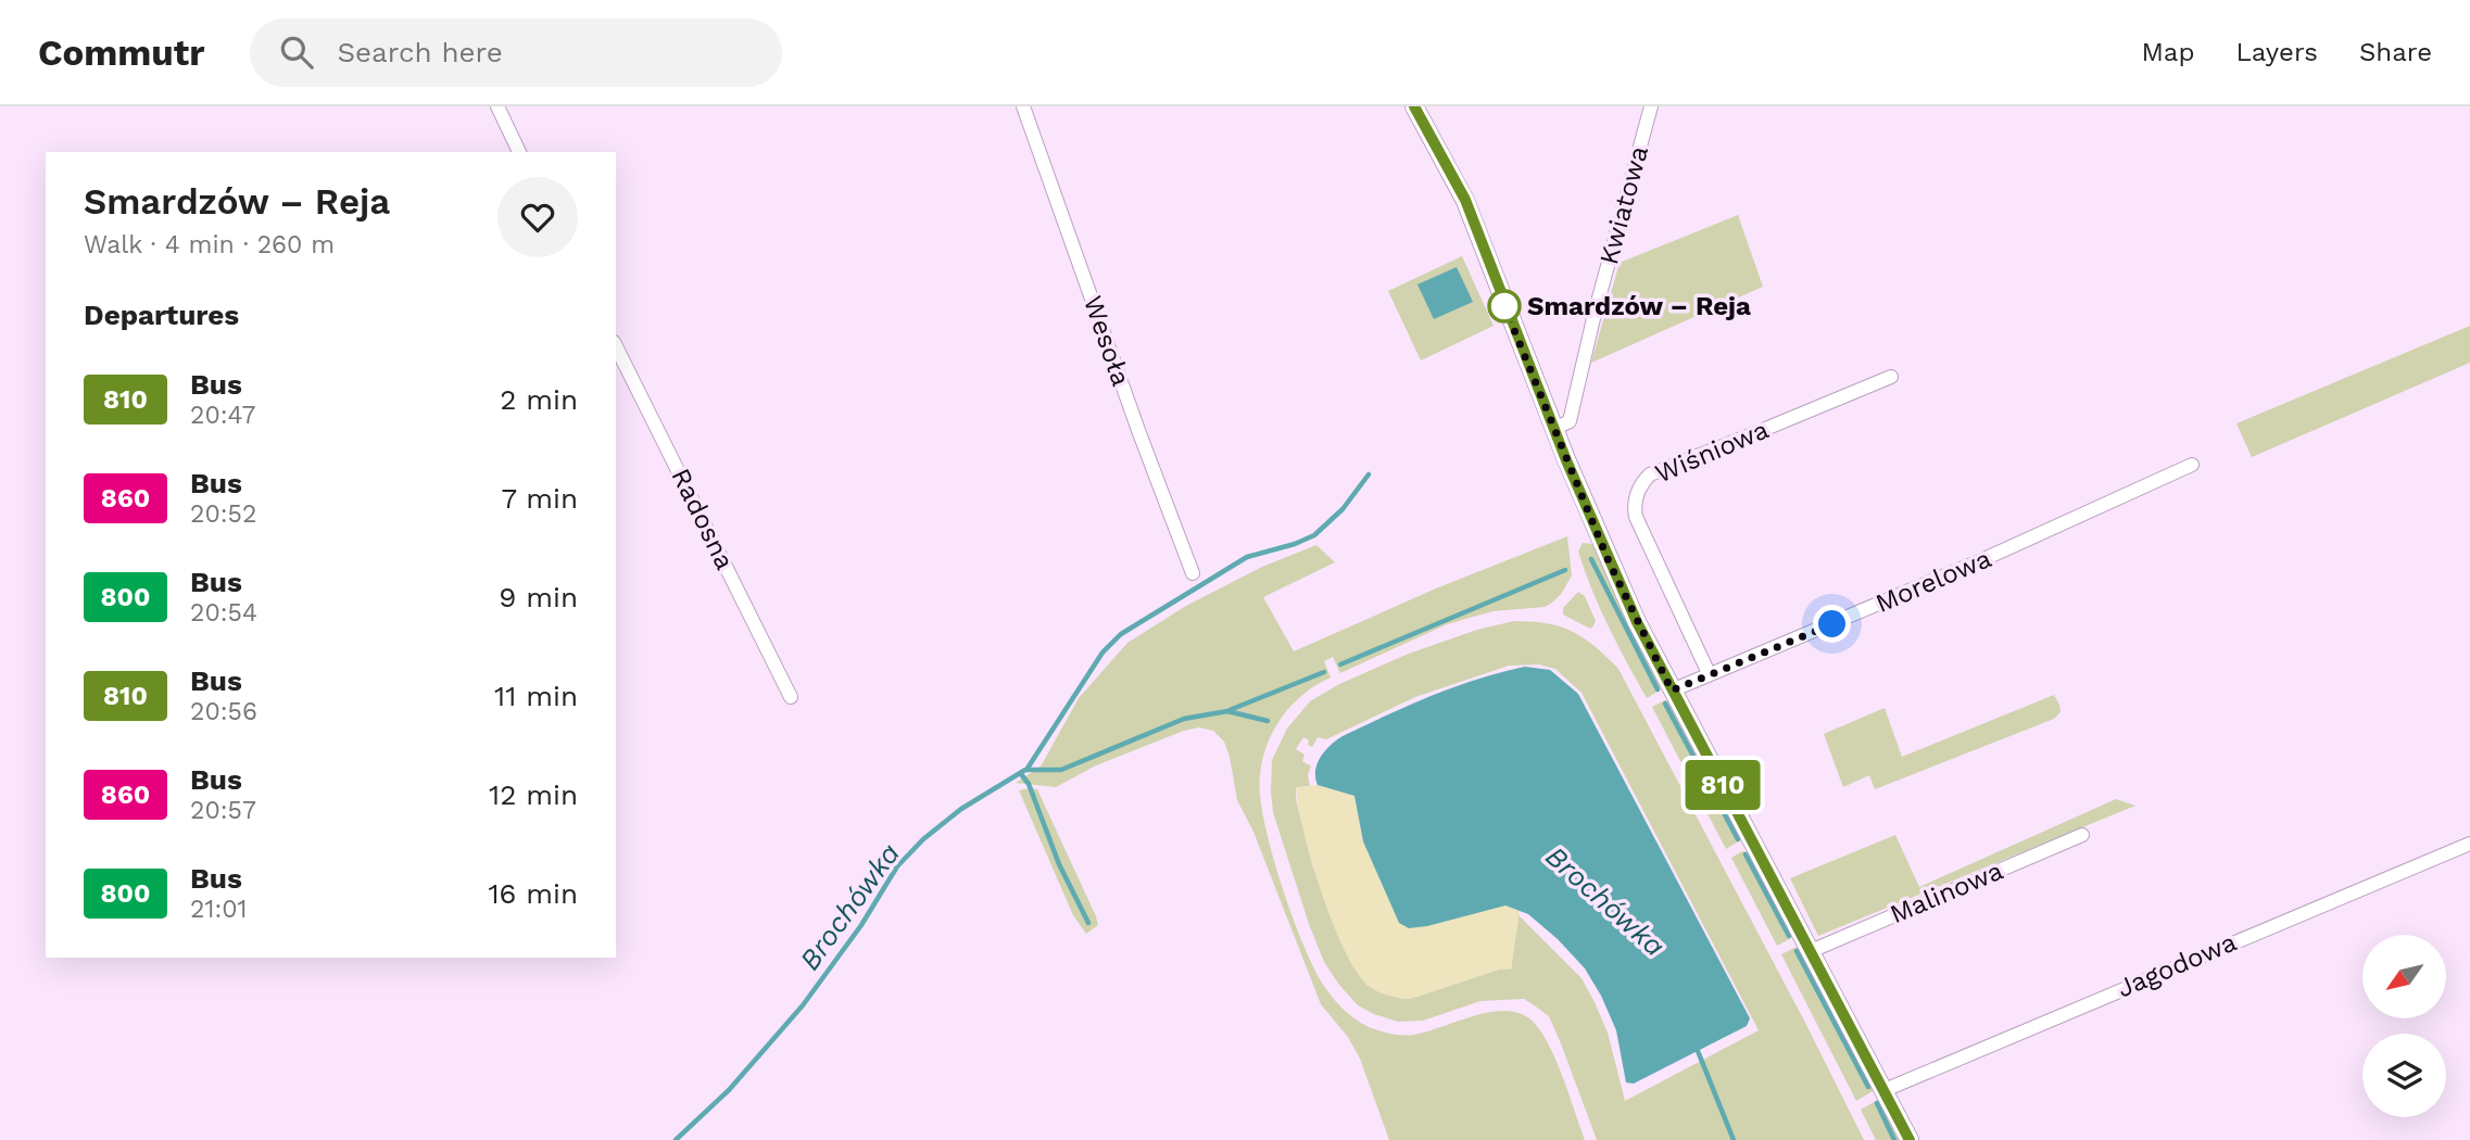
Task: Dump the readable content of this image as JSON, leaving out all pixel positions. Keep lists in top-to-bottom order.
{
  "streets": {
    "street": [
      "Kwiatowa",
      "Wesoła",
      "Wiśniowa",
      "Radosna",
      "Morelowa",
      "Malinowa",
      "Jagodowa"
    ]
  },
  "crossings": [
    ["Wiśniowa", "Morelowa"]
  ],
  "water": ["Brochówka"],
  "places": ["Smardzów – Reja"],
  "lines": ["bus line 810"],
  "north": "bottom left",
  "page": {
    "header": "Commutr",
    "search": "Search here",
    "nav": ["Map", "Layers", "Share"],
    "on_map": "810",
    "heading": [
      ["Smardzów – Reja", "Walk · 4 min · 260 m"],
      "Departures"
    ],
    "list": [
      {
        "mark": "810",
        "name": "Bus",
        "note": "20:47",
        "value": "2 min"
      },
      {
        "mark": "860",
        "name": "Bus",
        "note": "20:52",
        "value": "7 min"
      },
      {
        "mark": "800",
        "name": "Bus",
        "note": "20:54",
        "value": "9 min"
      },
      {
        "mark": "810",
        "name": "Bus",
        "note": "20:56",
        "value": "11 min"
      },
      {
        "mark": "860",
        "name": "Bus",
        "note": "20:57",
        "value": "12 min"
      },
      {
        "mark": "800",
        "name": "Bus",
        "note": "21:01",
        "value": "16 min"
      }
    ]
  }
}
